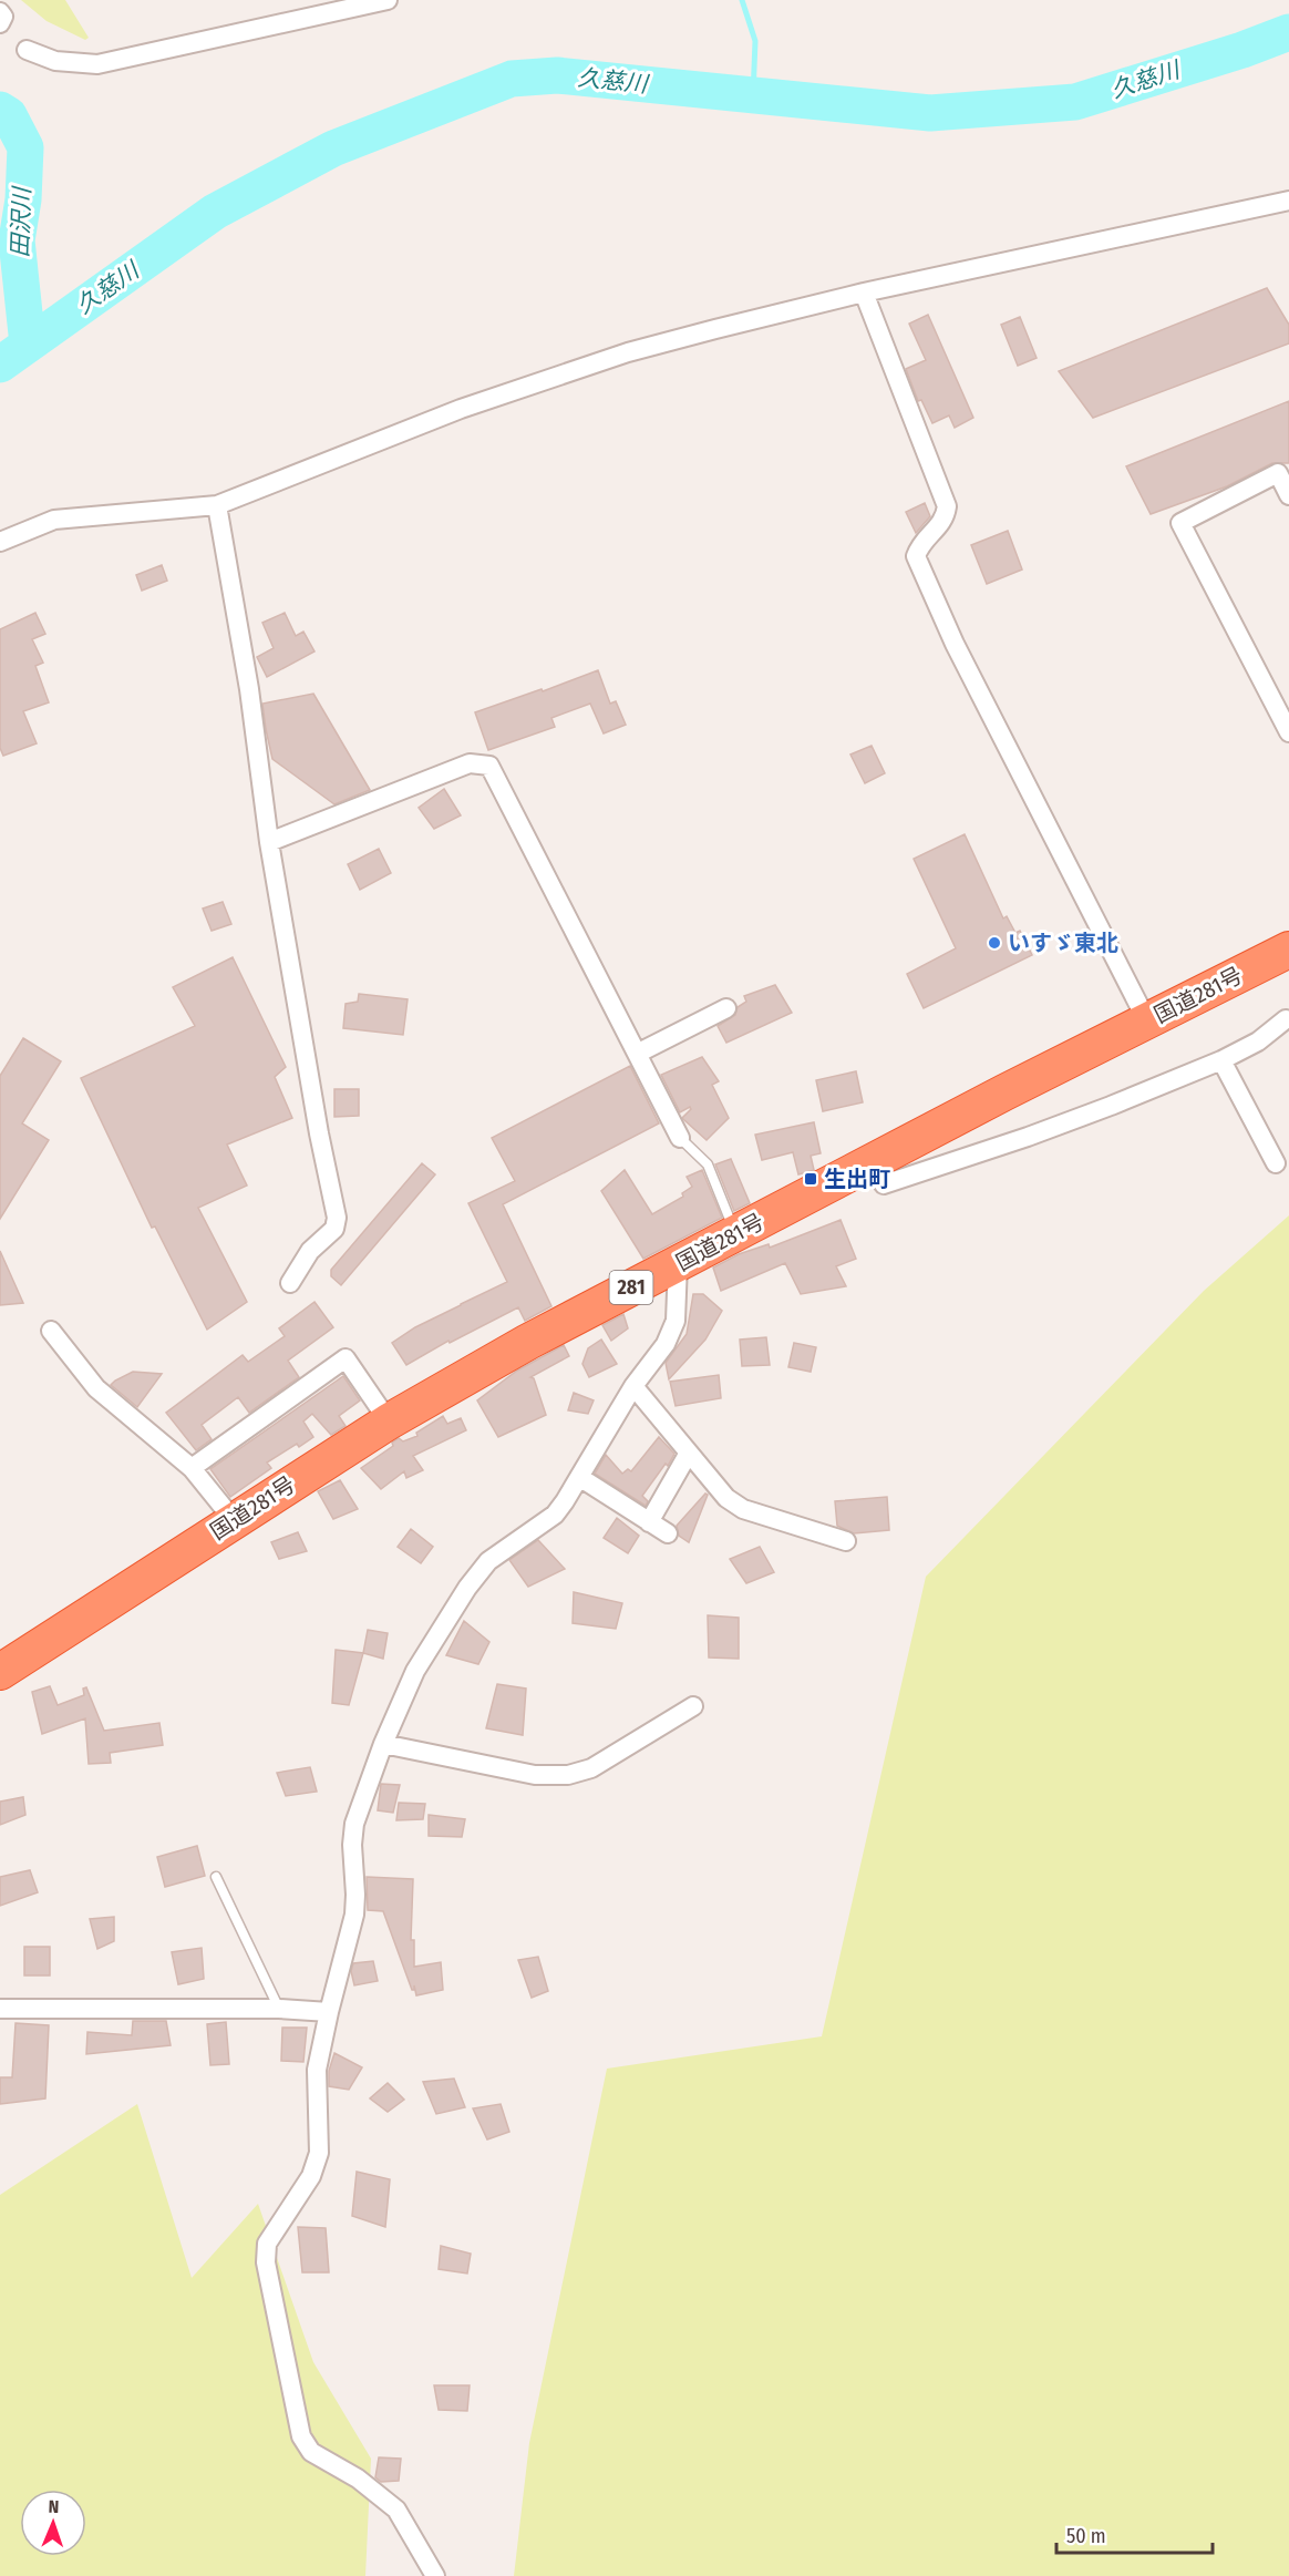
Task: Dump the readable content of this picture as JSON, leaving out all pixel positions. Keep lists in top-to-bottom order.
{
  "streets": {
    "highway": ["国道281号", "281"]
  },
  "water": ["久慈川", "田沢川"],
  "places": {
    "other": ["いすゞ東北"],
    "transit": ["生出町"]
  },
  "scale_bar": "50 m",
  "north": "top"
}
